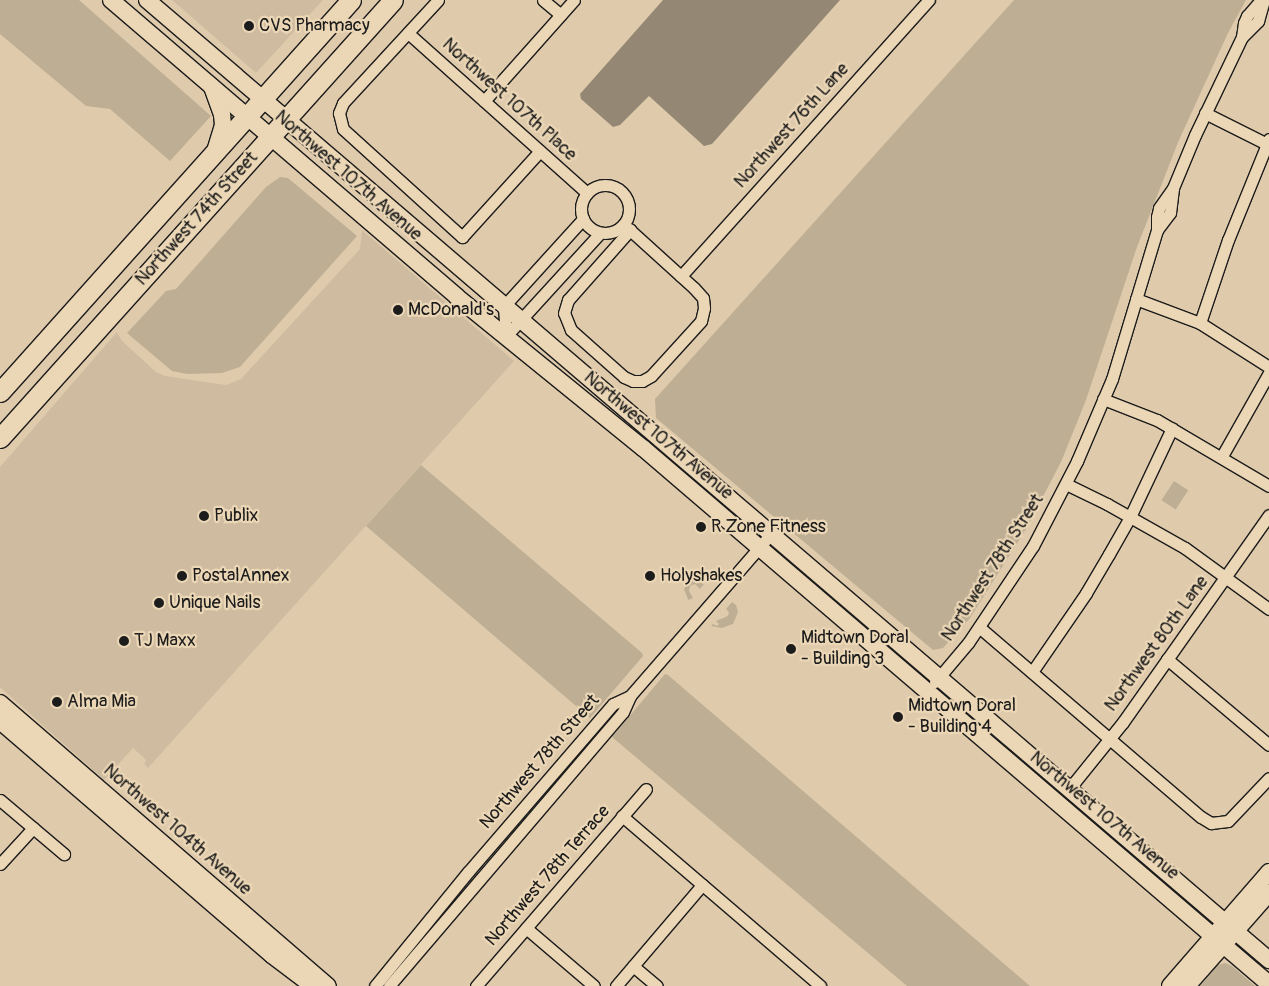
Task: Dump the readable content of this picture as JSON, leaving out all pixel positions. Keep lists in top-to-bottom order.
{
  "streets": {
    "main road": ["Northwest 107th Avenue", "Northwest 74th Street", "Northwest 104th Avenue"],
    "street": [
      "Northwest 107th Place",
      "Northwest 76th Lane",
      "Northwest 78th Street",
      "Northwest 80th Lane",
      "Northwest 78th Terrace"
    ]
  },
  "crossings": [
    ["Northwest 107th Avenue", "Northwest 74th Street"],
    ["Northwest 107th Avenue", "Northwest 78th Street"],
    ["Northwest 107th Avenue", "Northwest 80th Lane"]
  ],
  "places": [
    "CVS Pharmacy",
    "McDonald's",
    "Publix",
    "R Zone Fitness",
    "PostalAnnex",
    "Holyshakes",
    "Unique Nails",
    "TJ Maxx",
    "Midtown Doral - Building 3",
    "Alma Mia",
    "Midtown Doral - Building 4"
  ]
}
